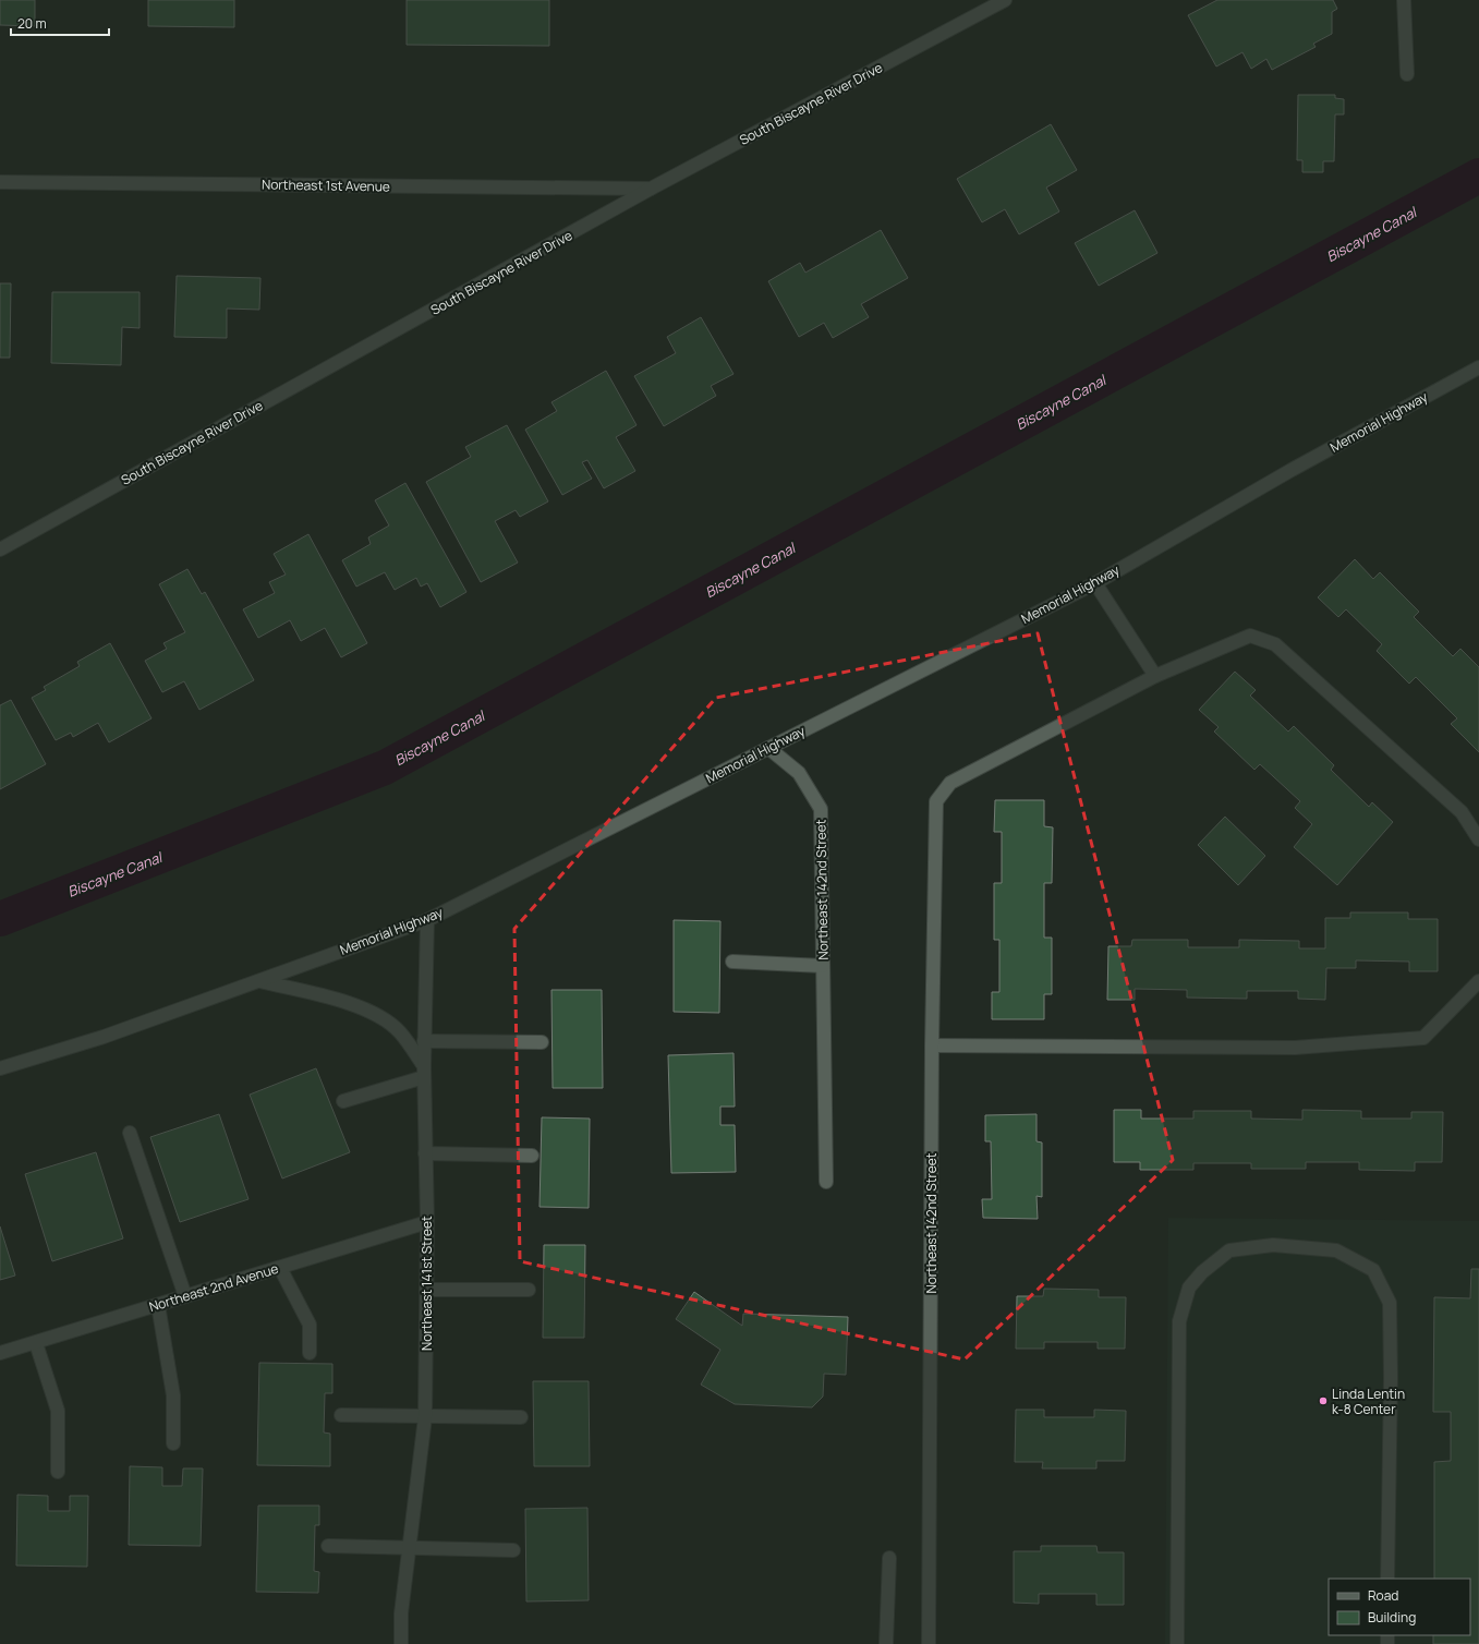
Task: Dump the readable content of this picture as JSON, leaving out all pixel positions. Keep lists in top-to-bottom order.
{
  "streets": {
    "street": [
      "South Biscayne River Drive",
      "Northeast 1st Avenue",
      "Memorial Highway",
      "Northeast 142nd Street",
      "Northeast 141st Street",
      "Northeast 2nd Avenue"
    ]
  },
  "crossings": [
    ["South Biscayne River Drive", "Northeast 1st Avenue"],
    ["Memorial Highway", "Northeast 142nd Street"],
    ["Memorial Highway", "Northeast 141st Street"],
    ["Northeast 141st Street", "Northeast 2nd Avenue"]
  ],
  "water": ["Biscayne Canal"],
  "places": ["Linda Lentin k-8 Center"],
  "legend": ["Road", "Building"],
  "scale_bar": "20 m"
}
